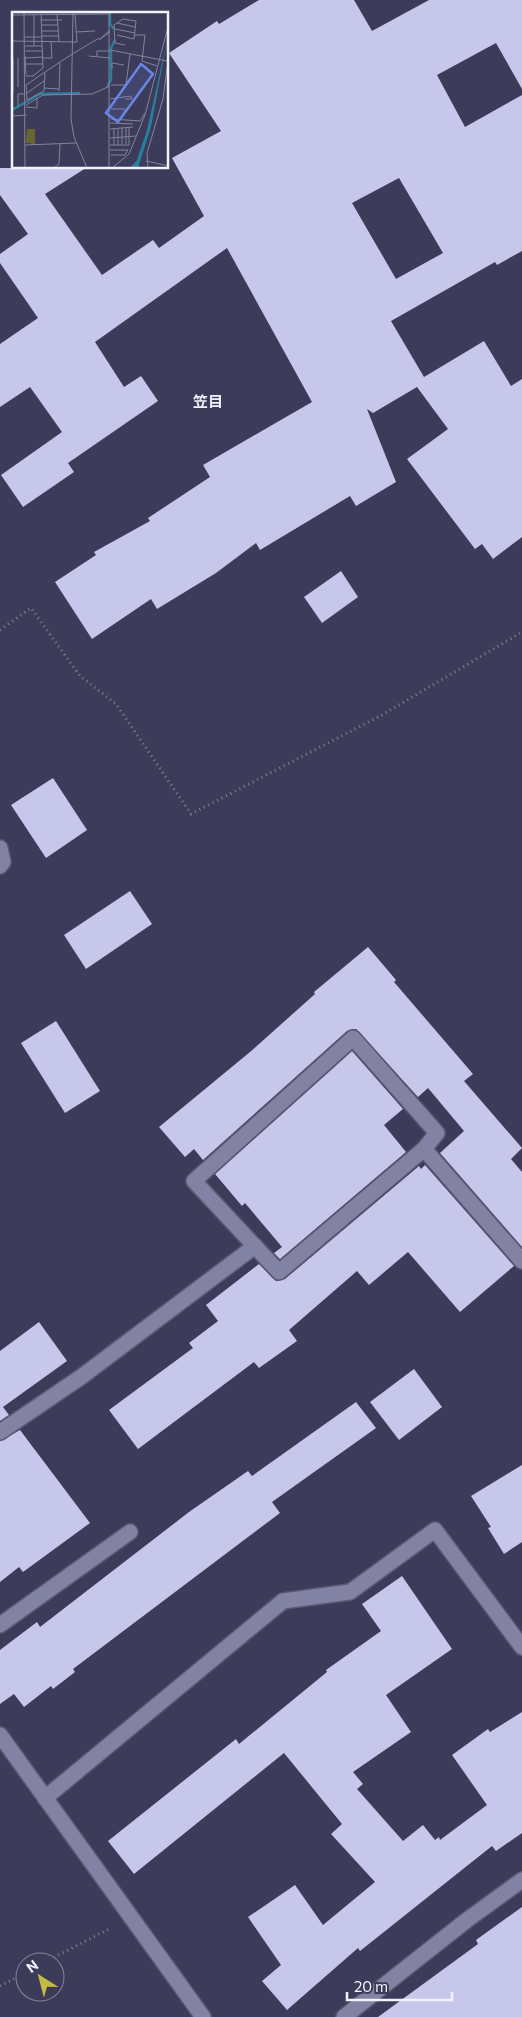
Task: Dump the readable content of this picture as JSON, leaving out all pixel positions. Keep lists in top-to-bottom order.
{
  "districts": ["笠目"],
  "scale_bar": "20 m",
  "north": "top left"
}
